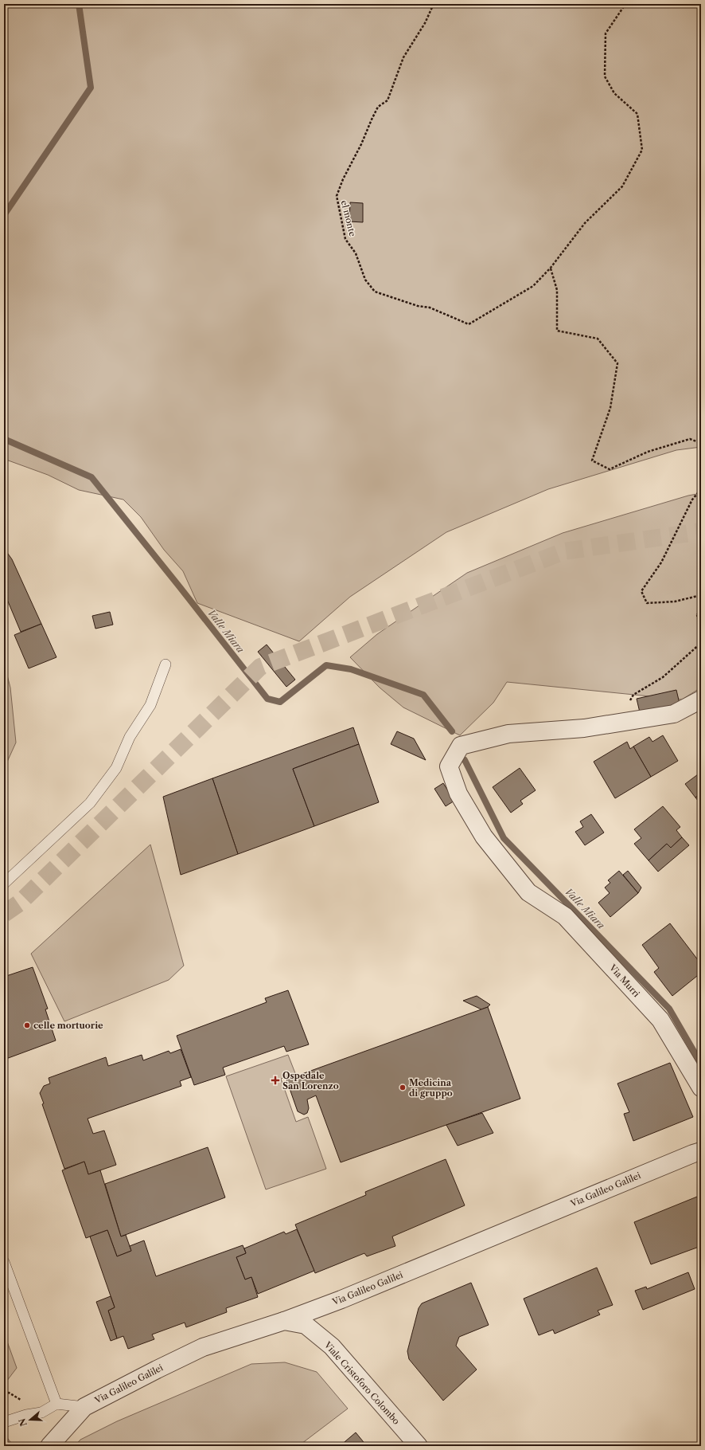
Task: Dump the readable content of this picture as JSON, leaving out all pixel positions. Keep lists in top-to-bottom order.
{
  "streets": {
    "street": ["Via Murri", "Via Galileo Galilei", "Viale Cristoforo Colombo"],
    "path": ["el monte"]
  },
  "crossings": [
    ["Via Galileo Galilei", "Viale Cristoforo Colombo"]
  ],
  "water": ["Valle Miara"],
  "places": {
    "other": ["celle mortuorie", "Medicina di gruppo"],
    "health": ["Ospedale San Lorenzo"]
  },
  "north": "left"
}
